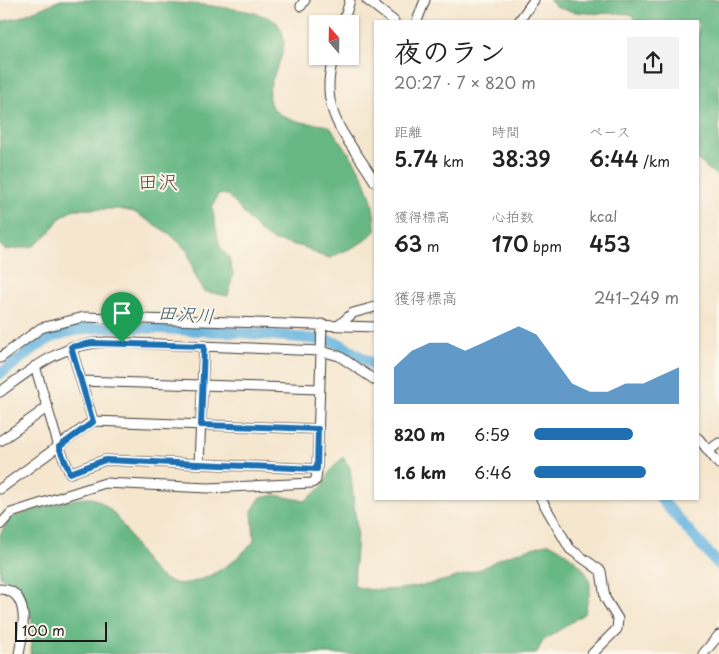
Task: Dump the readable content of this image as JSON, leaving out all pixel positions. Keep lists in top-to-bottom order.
{
  "districts": ["田沢"],
  "water": ["田沢川"],
  "scale_bar": "100 m",
  "north": "top",
  "page": {
    "heading": ["夜のラン", "20:27 · 7 × 820 m"],
    "stats": [
      ["距離", "5.74 km"],
      ["時間", "38:39"],
      ["ペース", "6:44 /km"],
      ["獲得標高", "63 m"],
      ["心拍数", "170 bpm"],
      ["kcal", "453"]
    ],
    "chart": ["獲得標高", "241–249 m"],
    "list": [
      {
        "name": "820 m",
        "note": "6:59"
      },
      {
        "name": "1.6 km",
        "note": "6:46"
      }
    ],
    "scale": "100 m"
  }
}
